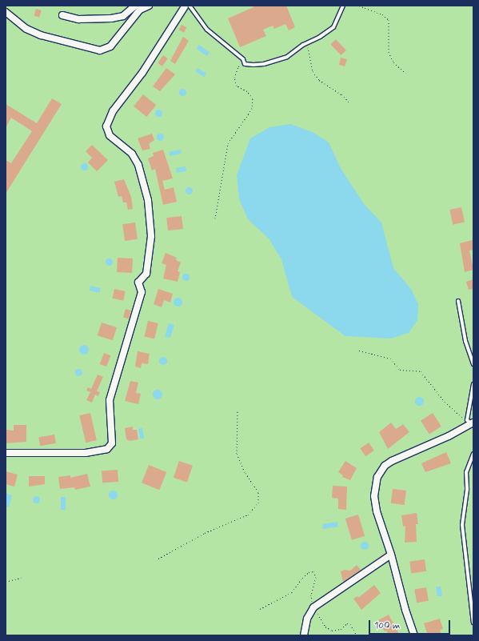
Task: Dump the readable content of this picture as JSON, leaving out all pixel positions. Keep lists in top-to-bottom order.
{
  "scale_bar": "100 m"
}
